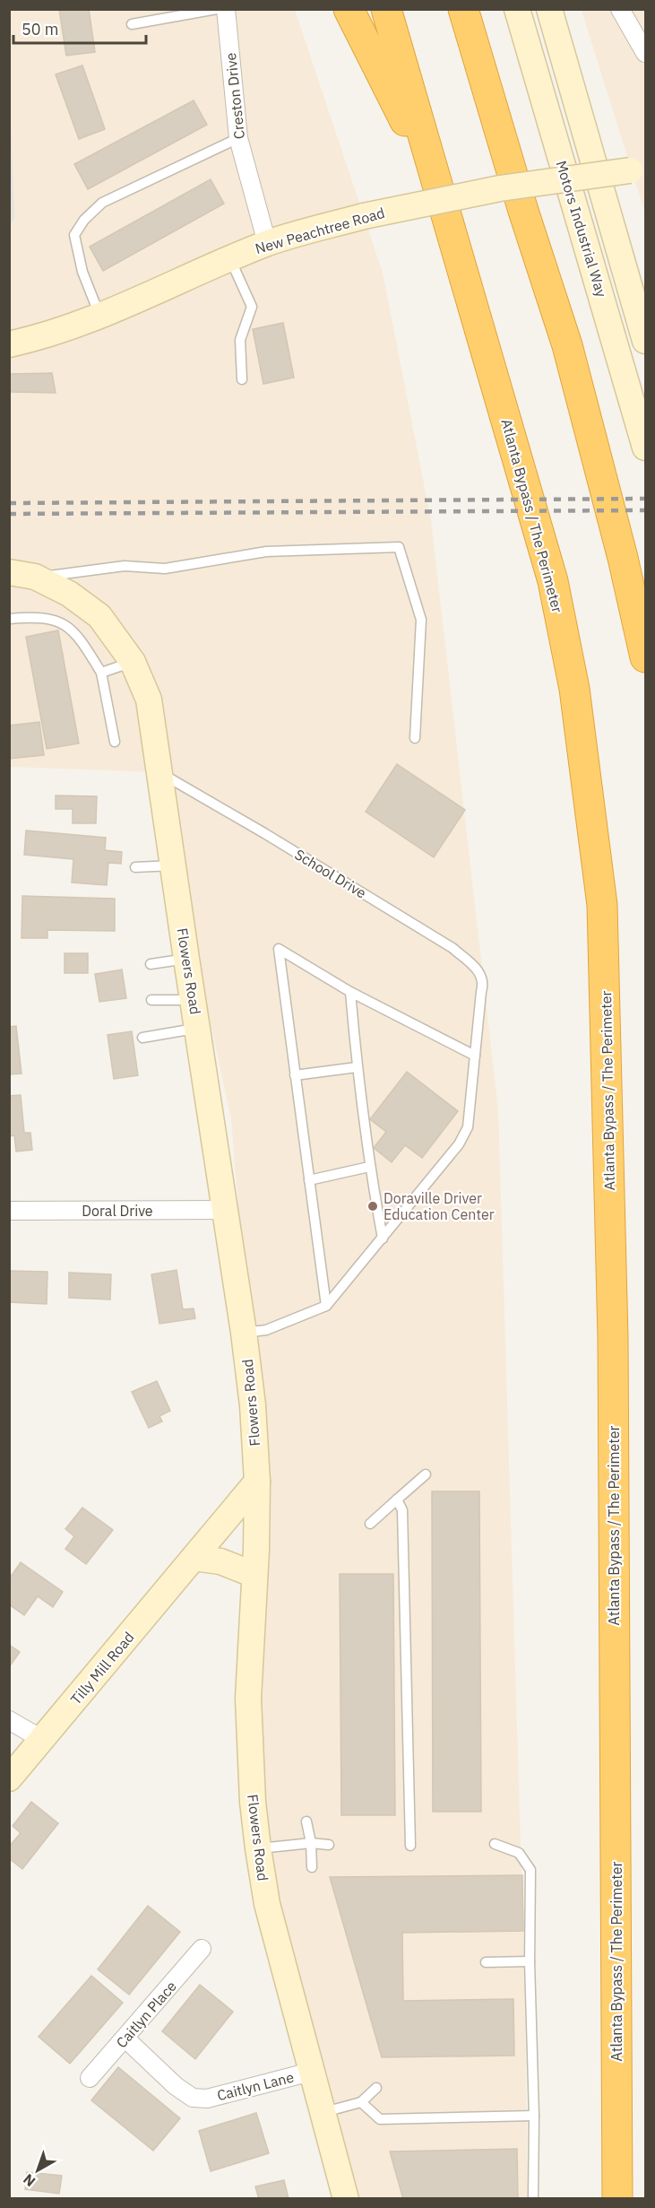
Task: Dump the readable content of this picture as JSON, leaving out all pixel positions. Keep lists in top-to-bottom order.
{
  "streets": {
    "highway": ["Atlanta Bypass / The Perimeter"],
    "street": [
      "Creston Drive",
      "Motors Industrial Way",
      "New Peachtree Road",
      "Flowers Road",
      "Doral Drive",
      "Tilly Mill Road",
      "Caitlyn Place",
      "Caitlyn Lane"
    ],
    "lane": ["School Drive"]
  },
  "crossings": [
    ["Creston Drive", "New Peachtree Road"],
    ["School Drive", "Flowers Road"],
    ["Flowers Road", "Doral Drive"],
    ["Flowers Road", "Tilly Mill Road"],
    ["Flowers Road", "Caitlyn Lane"],
    ["Caitlyn Place", "Caitlyn Lane"]
  ],
  "places": ["Doraville Driver Education Center"],
  "scale_bar": "50 m",
  "north": "bottom left"
}
